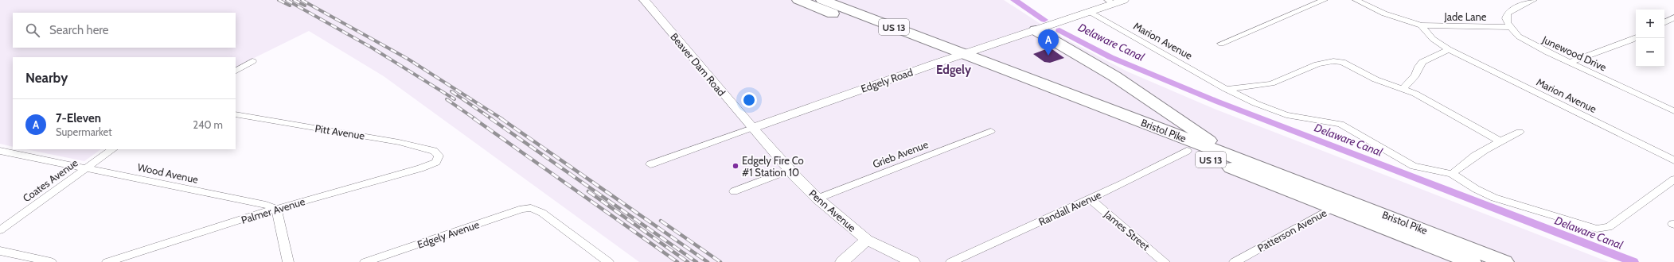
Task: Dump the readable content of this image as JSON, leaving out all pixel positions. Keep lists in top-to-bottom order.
{
  "streets": {
    "highway": ["US 13", "Bristol Pike"],
    "street": [
      "Jade Lane",
      "Marion Avenue",
      "Junewood Drive",
      "Beaver Dam Road",
      "Edgely Road",
      "Pitt Avenue",
      "Grieb Avenue",
      "Wood Avenue",
      "Coates Avenue",
      "Randall Avenue",
      "Palmer Avenue",
      "Penn Avenue",
      "James Street",
      "Patterson Avenue",
      "Edgely Avenue"
    ]
  },
  "crossings": [
    ["Jade Lane", "Marion Avenue"],
    ["Jade Lane", "Junewood Drive"],
    ["Marion Avenue", "Edgely Road"],
    ["Beaver Dam Road", "Edgely Road"],
    ["Beaver Dam Road", "Penn Avenue"],
    ["Edgely Road", "Bristol Pike"],
    ["Edgely Road", "Penn Avenue"],
    ["Bristol Pike", "Randall Avenue"],
    ["Bristol Pike", "Patterson Avenue"],
    ["Pitt Avenue", "Palmer Avenue"],
    ["Grieb Avenue", "Penn Avenue"],
    ["Wood Avenue", "Coates Avenue"],
    ["Wood Avenue", "Palmer Avenue"],
    ["Randall Avenue", "James Street"]
  ],
  "districts": ["Edgely"],
  "water": ["Delaware Canal"],
  "places": ["Edgely Fire Co #1 Station 10"],
  "page": {
    "map_buttons": ["+", "−"],
    "search": "Search here",
    "pins": "A",
    "heading": "Nearby",
    "list": [
      {
        "mark": "A",
        "name": "7-Eleven",
        "note": "Supermarket",
        "value": "240 m"
      }
    ]
  }
}
